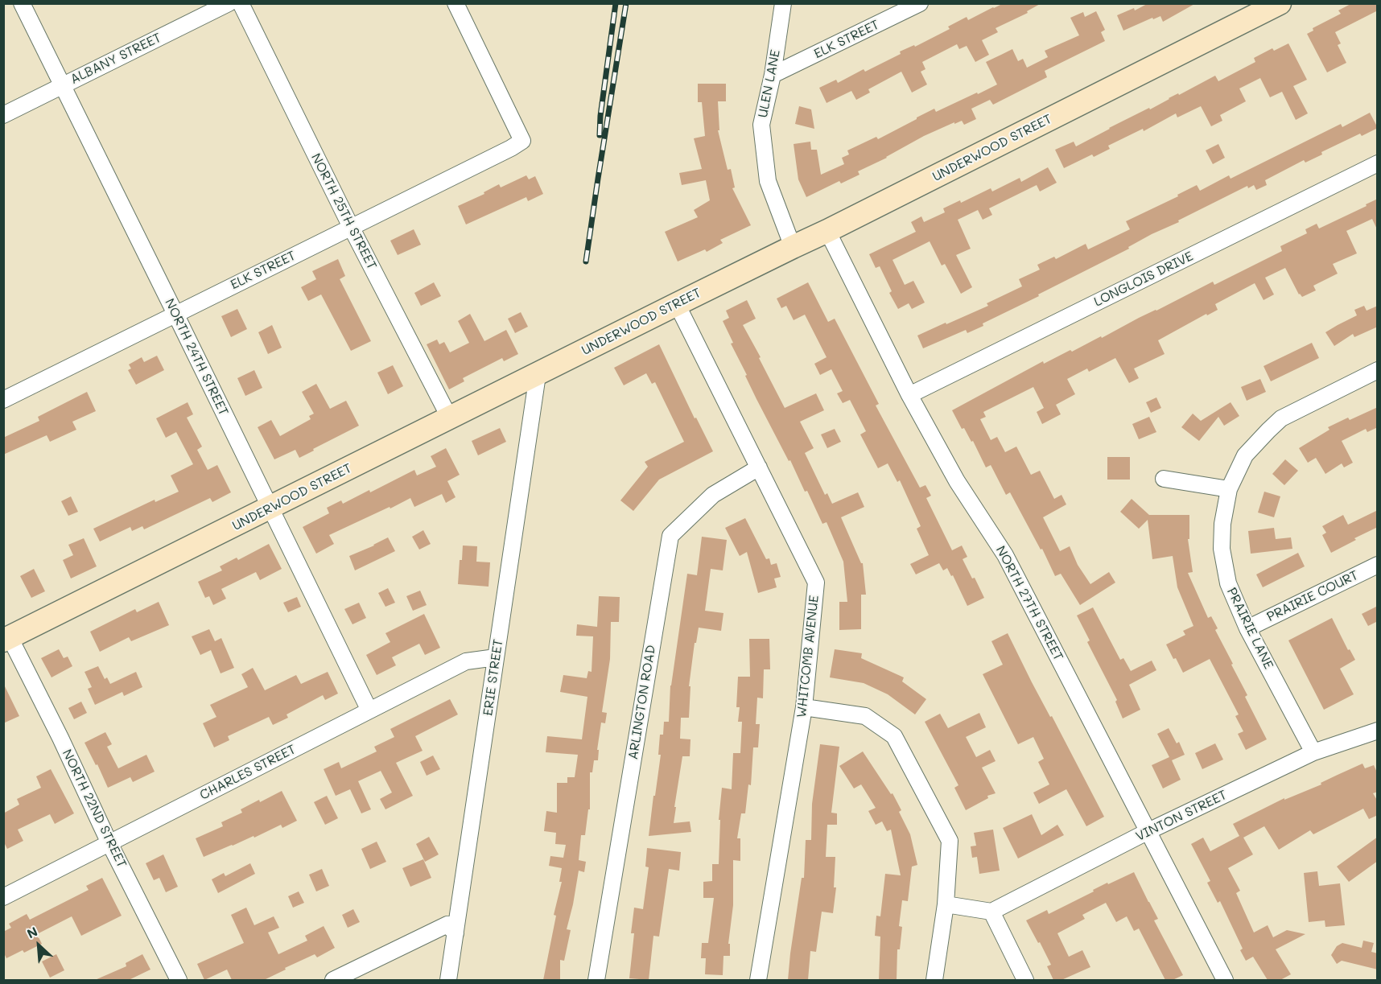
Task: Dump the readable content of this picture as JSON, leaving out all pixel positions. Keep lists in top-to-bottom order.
{
  "streets": {
    "street": [
      "ELK STREET",
      "ALBANY STREET",
      "ULEN LANE",
      "UNDERWOOD STREET",
      "NORTH 25TH STREET",
      "LONGLOIS DRIVE",
      "NORTH 24TH STREET",
      "PRAIRIE COURT",
      "NORTH 27TH STREET",
      "PRAIRIE LANE",
      "WHITCOMB AVENUE",
      "ERIE STREET",
      "ARLINGTON ROAD",
      "CHARLES STREET",
      "NORTH 22ND STREET",
      "VINTON STREET"
    ]
  },
  "crossings": [
    ["ELK STREET", "ULEN LANE"],
    ["ELK STREET", "NORTH 25TH STREET"],
    ["ELK STREET", "NORTH 24TH STREET"],
    ["ALBANY STREET", "NORTH 24TH STREET"],
    ["ULEN LANE", "UNDERWOOD STREET"],
    ["UNDERWOOD STREET", "NORTH 25TH STREET"],
    ["UNDERWOOD STREET", "NORTH 24TH STREET"],
    ["UNDERWOOD STREET", "NORTH 27TH STREET"],
    ["UNDERWOOD STREET", "WHITCOMB AVENUE"],
    ["UNDERWOOD STREET", "ERIE STREET"],
    ["UNDERWOOD STREET", "NORTH 22ND STREET"],
    ["LONGLOIS DRIVE", "NORTH 27TH STREET"],
    ["NORTH 24TH STREET", "CHARLES STREET"],
    ["PRAIRIE COURT", "PRAIRIE LANE"],
    ["NORTH 27TH STREET", "VINTON STREET"],
    ["PRAIRIE LANE", "VINTON STREET"],
    ["WHITCOMB AVENUE", "ARLINGTON ROAD"],
    ["ERIE STREET", "CHARLES STREET"],
    ["CHARLES STREET", "NORTH 22ND STREET"]
  ],
  "north": "top left"
}
